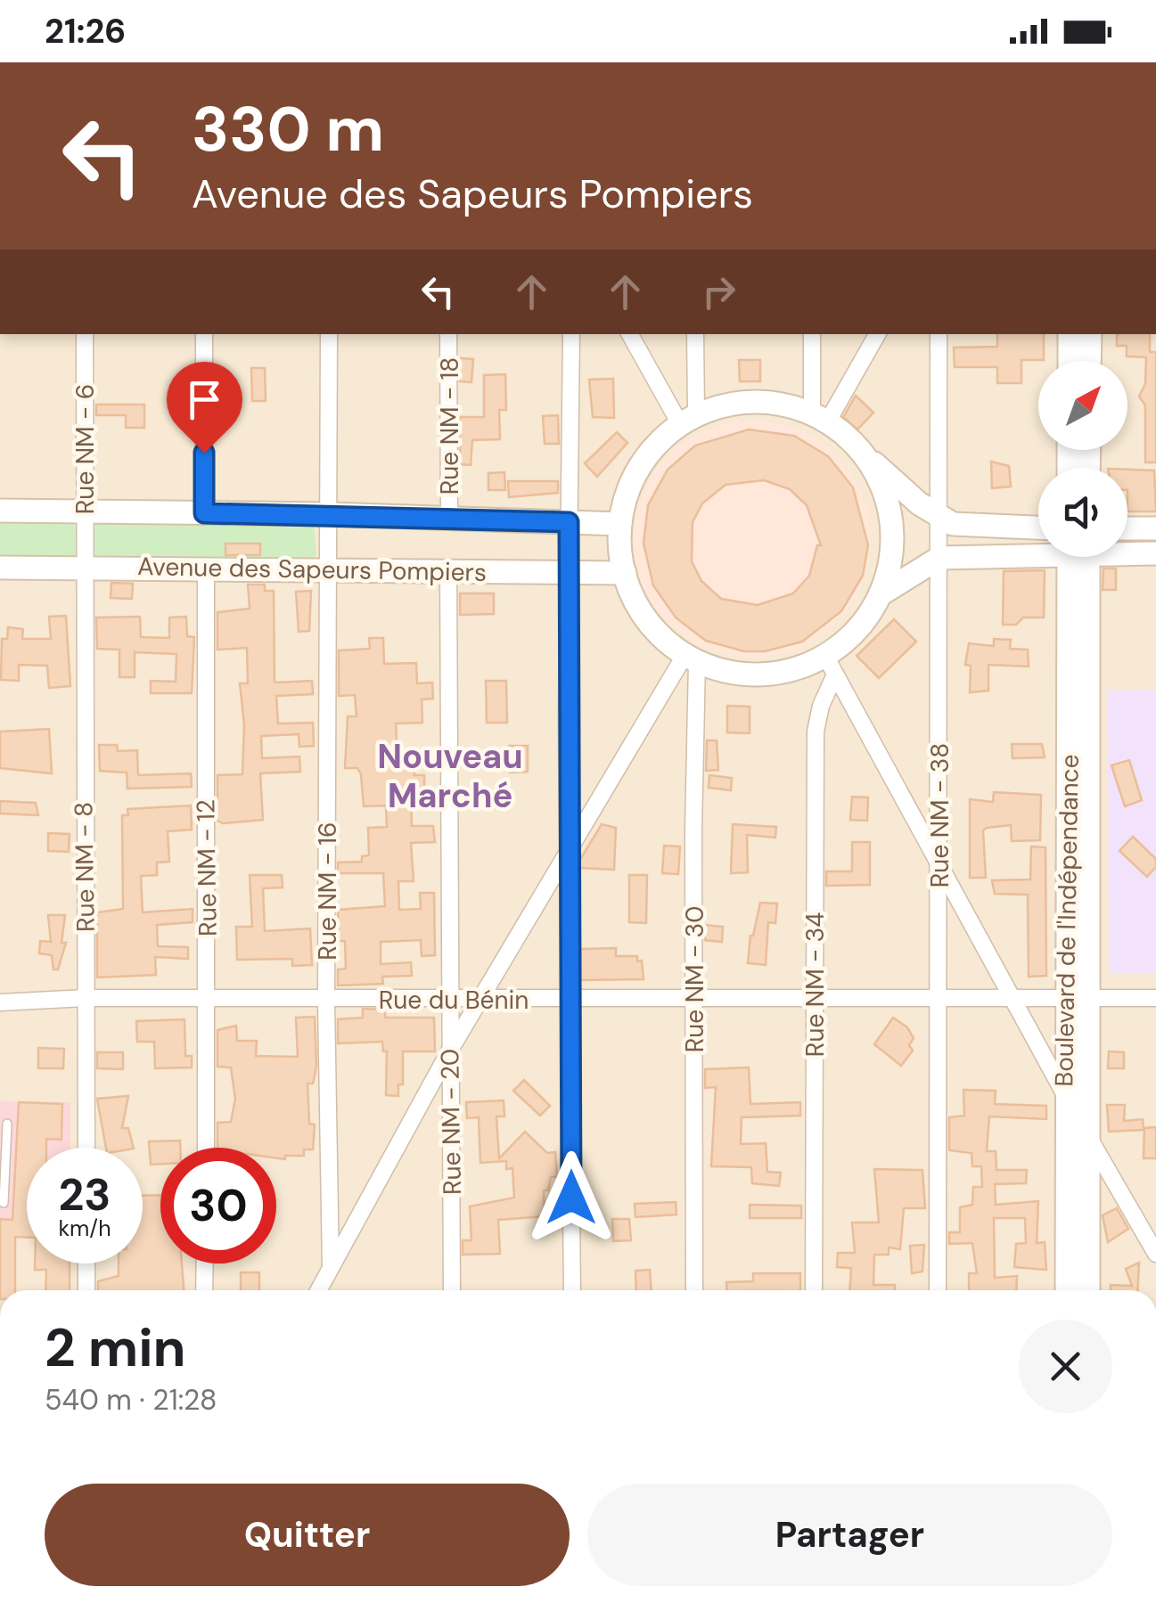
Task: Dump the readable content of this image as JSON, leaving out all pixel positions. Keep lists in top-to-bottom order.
{
  "streets": {
    "street": [
      "Rue NM - 18",
      "Rue NM - 6",
      "Avenue des Sapeurs Pompiers",
      "Rue NM - 38",
      "Rue NM - 8",
      "Rue NM - 12",
      "Rue NM - 16",
      "Boulevard de l'Indépendance",
      "Rue NM - 30",
      "Rue NM - 34",
      "Rue du Bénin",
      "Rue NM - 20"
    ]
  },
  "crossings": [
    ["Rue NM - 6", "Avenue des Sapeurs Pompiers"],
    ["Rue NM - 6", "Rue NM - 8"],
    ["Avenue des Sapeurs Pompiers", "Rue NM - 8"],
    ["Avenue des Sapeurs Pompiers", "Rue NM - 12"],
    ["Avenue des Sapeurs Pompiers", "Rue NM - 16"],
    ["Avenue des Sapeurs Pompiers", "Rue NM - 30"],
    ["Avenue des Sapeurs Pompiers", "Rue NM - 34"],
    ["Avenue des Sapeurs Pompiers", "Rue NM - 20"],
    ["Rue NM - 38", "Rue du Bénin"],
    ["Rue NM - 8", "Rue du Bénin"],
    ["Rue NM - 12", "Rue du Bénin"],
    ["Rue NM - 16", "Rue du Bénin"],
    ["Boulevard de l'Indépendance", "Rue du Bénin"],
    ["Rue NM - 30", "Rue NM - 34"],
    ["Rue NM - 30", "Rue du Bénin"],
    ["Rue NM - 34", "Rue du Bénin"],
    ["Rue du Bénin", "Rue NM - 20"]
  ],
  "districts": ["Nouveau Marché"],
  "north": "top right",
  "page": {
    "status": "21:26",
    "turn": ["330 m", "Avenue des Sapeurs Pompiers"],
    "speed": "23 km/h",
    "limit": "30",
    "heading": ["2 min", "540 m · 21:28"],
    "buttons": ["Quitter", "Partager"]
  }
}
